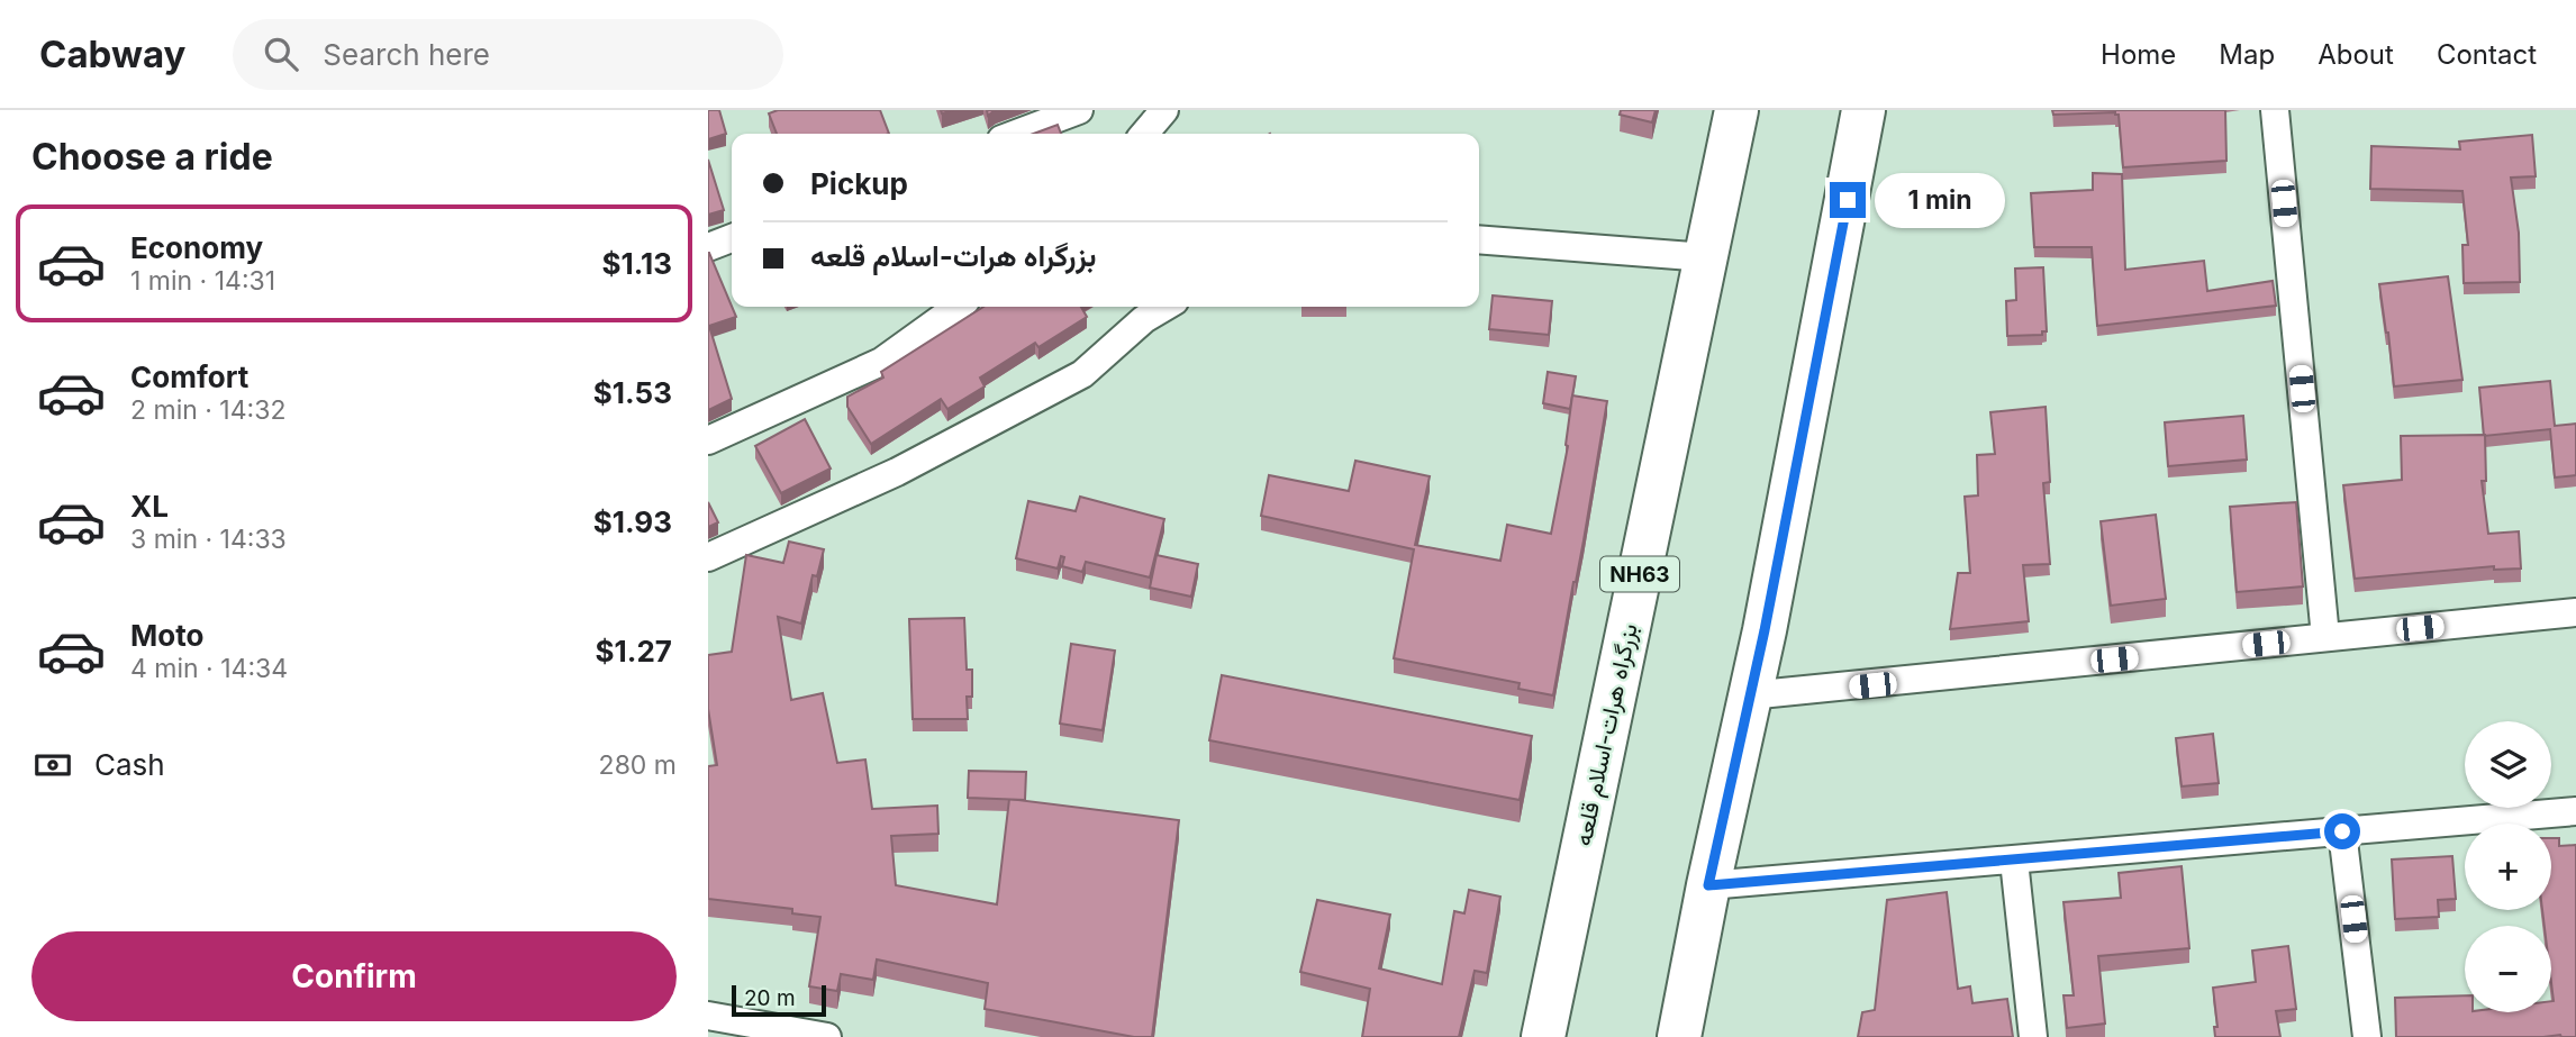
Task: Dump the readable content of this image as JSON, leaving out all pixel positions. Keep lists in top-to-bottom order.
{
  "streets": {
    "highway": ["NH63", "بزرگراه هرات-اسلام قلعه"]
  },
  "scale_bar": "20 m",
  "page": {
    "header": "Cabway",
    "search": "Search here",
    "nav": [
      "Home",
      "Map",
      "About",
      "Contact"
    ],
    "heading": "Choose a ride",
    "banner": ["Pickup", "بزرگراه هرات-اسلام قلعه"],
    "bubble": "1 min",
    "list": [
      {
        "name": "Economy",
        "note": "1 min · 14:31",
        "value": "$1.13"
      },
      {
        "name": "Comfort",
        "note": "2 min · 14:32",
        "value": "$1.53"
      },
      {
        "name": "XL",
        "note": "3 min · 14:33",
        "value": "$1.93"
      },
      {
        "name": "Moto",
        "note": "4 min · 14:34",
        "value": "$1.27"
      }
    ],
    "pay": ["Cash", "280 m"],
    "map_buttons": ["+", "−"],
    "buttons": "Confirm",
    "scale": "20 m"
  }
}
